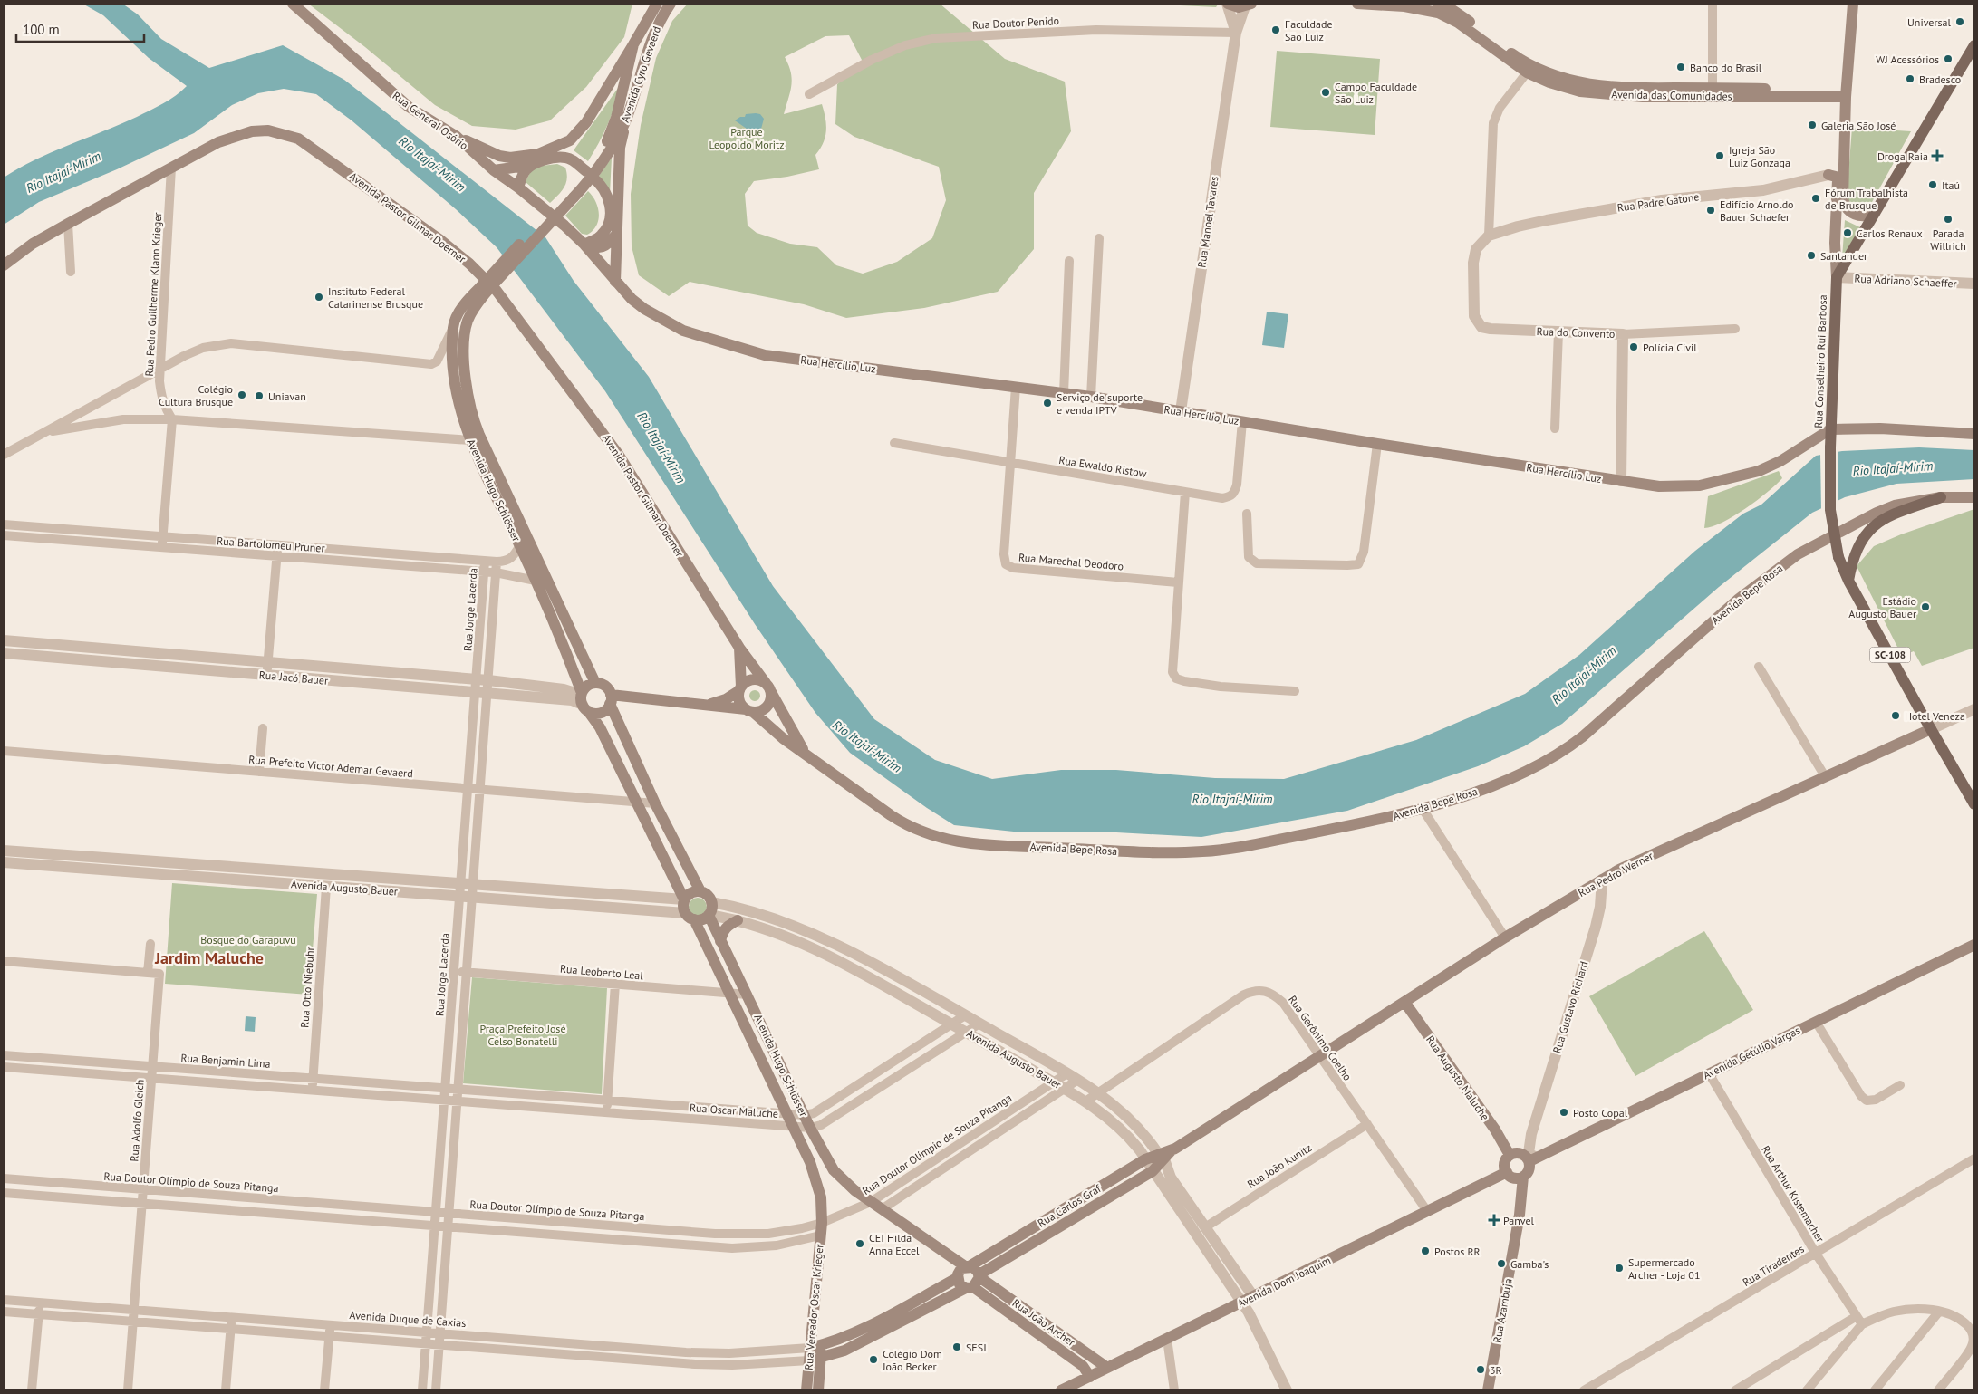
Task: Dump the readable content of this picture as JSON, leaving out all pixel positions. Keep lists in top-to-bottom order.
{
  "streets": {
    "main road": [
      "Avenida Cyro Gevaerd",
      "Avenida das Comunidades",
      "Rua General Osório",
      "Avenida Pastor Gilmar Doerner",
      "Rua Conselheiro Rui Barbosa",
      "Rua Hercílio Luz",
      "Avenida Hugo Schlösser",
      "Avenida Bepe Rosa",
      "SC-108",
      "Rua Pedro Werner",
      "Avenida Getúlio Vargas",
      "Rua Augusto Maluche",
      "Rua Carlos Graf",
      "Avenida Dom Joaquim",
      "Rua Vereador Oscar Krieger",
      "Rua Azambuja",
      "Rua João Archer"
    ],
    "street": [
      "Rua Doutor Penido",
      "Rua Padre Gatone",
      "Rua Manoel Tavares",
      "Rua Adriano Schaeffer",
      "Rua Pedro Guilherme Klann Krieger",
      "Rua do Convento",
      "Rua Ewaldo Ristow",
      "Rua Bartolomeu Pruner",
      "Rua Marechal Deodoro",
      "Rua Jorge Lacerda",
      "Rua Jacó Bauer",
      "Rua Prefeito Victor Ademar Gevaerd",
      "Avenida Augusto Bauer",
      "Rua Leoberto Leal",
      "Rua Otto Niebuhr",
      "Rua Gustavo Richard",
      "Rua Gerônimo Coelho",
      "Rua Benjamin Lima",
      "Rua Oscar Maluche",
      "Rua Adolfo Gleich",
      "Rua Doutor Olímpio de Souza Pitanga",
      "Rua João Kunitz",
      "Rua Arthur Kistemacher",
      "Rua Tiradentes",
      "Avenida Duque de Caxias"
    ]
  },
  "crossings": [
    ["Rua Doutor Penido", "Rua Manoel Tavares"],
    ["Avenida Cyro Gevaerd", "Avenida Hugo Schlösser"],
    ["Rua General Osório", "Rua Hercílio Luz"],
    ["Rua Padre Gatone", "Rua do Convento"],
    ["Avenida Pastor Gilmar Doerner", "Rua Pedro Guilherme Klann Krieger"],
    ["Avenida Pastor Gilmar Doerner", "Avenida Bepe Rosa"],
    ["Rua Manoel Tavares", "Rua Hercílio Luz"],
    ["Rua Adriano Schaeffer", "Rua Conselheiro Rui Barbosa"],
    ["Rua do Convento", "Rua Hercílio Luz"],
    ["Rua Conselheiro Rui Barbosa", "Rua Hercílio Luz"],
    ["Rua Conselheiro Rui Barbosa", "SC-108"],
    ["Rua Hercílio Luz", "Rua Ewaldo Ristow"],
    ["Rua Hercílio Luz", "Rua Marechal Deodoro"],
    ["Rua Ewaldo Ristow", "Rua Marechal Deodoro"],
    ["Avenida Hugo Schlösser", "Rua Bartolomeu Pruner"],
    ["Avenida Hugo Schlösser", "Rua Jacó Bauer"],
    ["Avenida Hugo Schlösser", "Rua Prefeito Victor Ademar Gevaerd"],
    ["Avenida Hugo Schlösser", "Avenida Augusto Bauer"],
    ["Avenida Hugo Schlösser", "Rua Leoberto Leal"],
    ["Avenida Hugo Schlösser", "Rua Oscar Maluche"],
    ["Avenida Hugo Schlösser", "Rua Doutor Olímpio de Souza Pitanga"],
    ["Avenida Hugo Schlösser", "Rua Vereador Oscar Krieger"],
    ["Rua Bartolomeu Pruner", "Rua Jorge Lacerda"],
    ["Rua Jorge Lacerda", "Rua Jacó Bauer"],
    ["Rua Jorge Lacerda", "Rua Prefeito Victor Ademar Gevaerd"],
    ["Rua Jorge Lacerda", "Avenida Augusto Bauer"],
    ["Rua Jorge Lacerda", "Rua Leoberto Leal"],
    ["Rua Jorge Lacerda", "Rua Benjamin Lima"],
    ["Rua Jorge Lacerda", "Rua Oscar Maluche"],
    ["Rua Jorge Lacerda", "Rua Doutor Olímpio de Souza Pitanga"],
    ["Rua Jorge Lacerda", "Avenida Duque de Caxias"],
    ["SC-108", "Rua Pedro Werner"],
    ["Rua Pedro Werner", "Rua Gustavo Richard"],
    ["Rua Pedro Werner", "Rua Gerônimo Coelho"],
    ["Rua Pedro Werner", "Rua Augusto Maluche"],
    ["Rua Pedro Werner", "Rua Carlos Graf"],
    ["Avenida Augusto Bauer", "Rua Otto Niebuhr"],
    ["Avenida Augusto Bauer", "Rua Gerônimo Coelho"],
    ["Avenida Augusto Bauer", "Rua Oscar Maluche"],
    ["Avenida Augusto Bauer", "Rua Doutor Olímpio de Souza Pitanga"],
    ["Avenida Augusto Bauer", "Rua João Kunitz"],
    ["Avenida Augusto Bauer", "Rua Carlos Graf"],
    ["Avenida Augusto Bauer", "Avenida Dom Joaquim"],
    ["Rua Otto Niebuhr", "Rua Benjamin Lima"],
    ["Rua Gustavo Richard", "Avenida Getúlio Vargas"],
    ["Rua Gustavo Richard", "Rua Augusto Maluche"],
    ["Rua Gustavo Richard", "Rua Azambuja"],
    ["Rua Gerônimo Coelho", "Rua João Kunitz"],
    ["Rua Gerônimo Coelho", "Rua Carlos Graf"],
    ["Rua Gerônimo Coelho", "Avenida Dom Joaquim"],
    ["Avenida Getúlio Vargas", "Rua Augusto Maluche"],
    ["Avenida Getúlio Vargas", "Rua Arthur Kistemacher"],
    ["Avenida Getúlio Vargas", "Rua Azambuja"],
    ["Rua Benjamin Lima", "Rua Oscar Maluche"],
    ["Rua Benjamin Lima", "Rua Adolfo Gleich"],
    ["Rua Augusto Maluche", "Rua Azambuja"],
    ["Rua Adolfo Gleich", "Rua Doutor Olímpio de Souza Pitanga"],
    ["Rua Adolfo Gleich", "Avenida Duque de Caxias"],
    ["Rua Doutor Olímpio de Souza Pitanga", "Rua Vereador Oscar Krieger"],
    ["Rua Arthur Kistemacher", "Rua Tiradentes"],
    ["Rua Carlos Graf", "Rua Vereador Oscar Krieger"],
    ["Rua Carlos Graf", "Avenida Duque de Caxias"],
    ["Rua Carlos Graf", "Rua João Archer"],
    ["Avenida Dom Joaquim", "Rua João Archer"],
    ["Rua Vereador Oscar Krieger", "Avenida Duque de Caxias"]
  ],
  "districts": ["Jardim Maluche"],
  "water": ["Rio Itajaí-Mirim"],
  "parks": ["Parque Leopoldo Moritz", "Bosque do Garapuvu", "Praça Prefeito José Celso Bonatelli"],
  "places": {
    "other": [
      "Universal",
      "Faculdade São Luiz",
      "WJ Acessórios",
      "Banco do Brasil",
      "Bradesco",
      "Campo Faculdade São Luiz",
      "Galeria São José",
      "Igreja São Luiz Gonzaga",
      "Itaú",
      "Fórum Trabalhista de Brusque",
      "Edifício Arnoldo Bauer Schaefer",
      "Parada Willrich",
      "Carlos Renaux",
      "Santander",
      "Instituto Federal Catarinense Brusque",
      "Polícia Civil",
      "Colégio Cultura Brusque",
      "Uniavan",
      "Serviço de suporte e venda IPTV",
      "Estádio Augusto Bauer",
      "Hotel Veneza",
      "Posto Copal",
      "CEI Hilda Anna Eccel",
      "Postos RR",
      "Gamba's",
      "Supermercado Archer - Loja 01",
      "SESI",
      "Colégio Dom João Becker",
      "3R"
    ],
    "health": ["Droga Raia", "Panvel"]
  },
  "scale_bar": "100 m"
}
